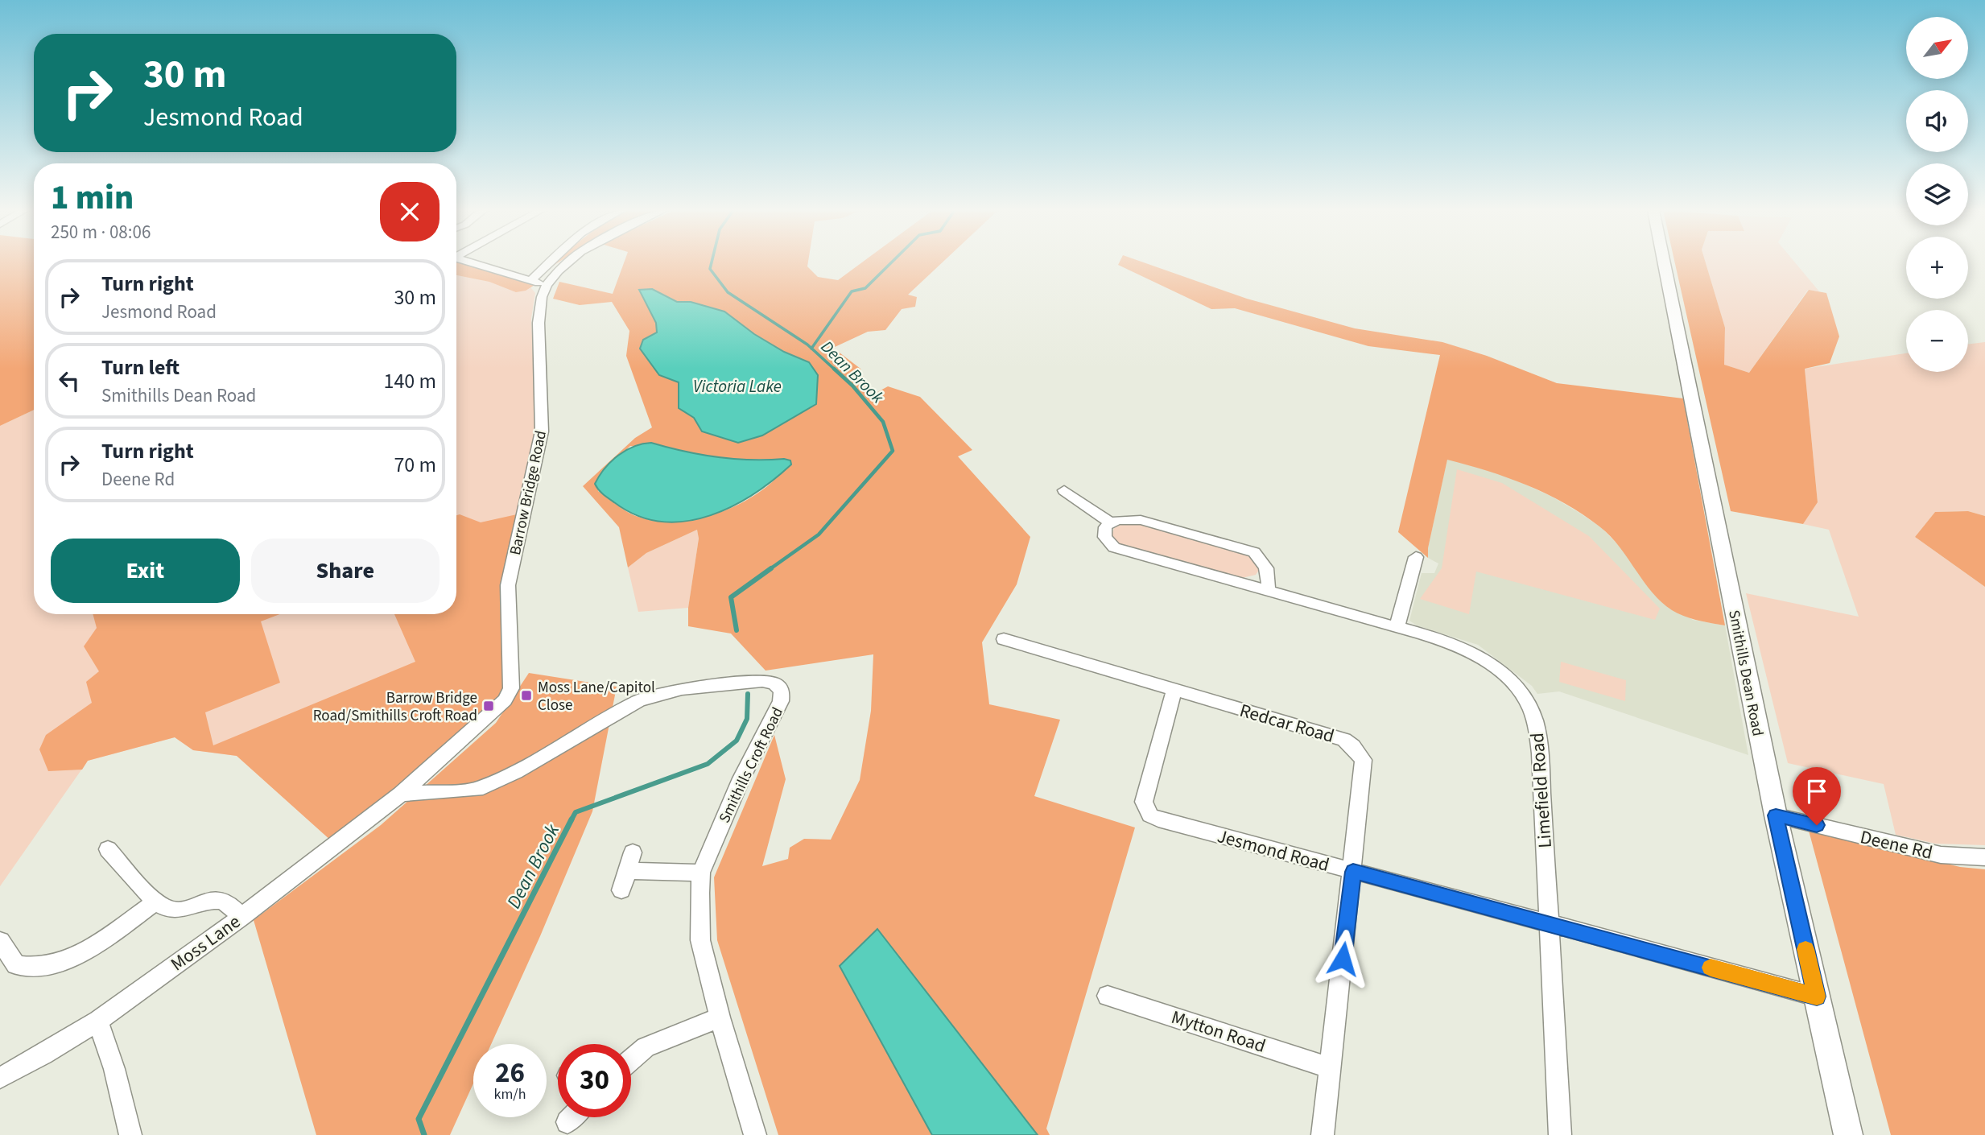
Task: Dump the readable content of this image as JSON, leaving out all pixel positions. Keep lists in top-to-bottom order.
{
  "streets": {
    "street": [
      "Barrow Bridge Road",
      "Smithills Dean Road",
      "Redcar Road",
      "Smithills Croft Road",
      "Limefield Road",
      "Deene Rd",
      "Jesmond Road",
      "Moss Lane",
      "Mytton Road"
    ]
  },
  "crossings": [
    ["Barrow Bridge Road", "Smithills Croft Road"],
    ["Barrow Bridge Road", "Moss Lane"],
    ["Smithills Dean Road", "Deene Rd"],
    ["Smithills Dean Road", "Jesmond Road"],
    ["Redcar Road", "Jesmond Road"],
    ["Redcar Road", "Mytton Road"],
    ["Smithills Croft Road", "Moss Lane"],
    ["Limefield Road", "Jesmond Road"]
  ],
  "water": ["Dean Brook", "Victoria Lake"],
  "places": {
    "transit": ["Moss Lane/Capitol Close", "Barrow Bridge Road/Smithills Croft Road"]
  },
  "north": "top right",
  "page": {
    "map_buttons": ["+", "−"],
    "turn": ["30 m", "Jesmond Road"],
    "heading": ["1 min", "250 m · 08:06"],
    "list": [
      {
        "name": "Turn right",
        "note": "Jesmond Road",
        "value": "30 m"
      },
      {
        "name": "Turn left",
        "note": "Smithills Dean Road",
        "value": "140 m"
      },
      {
        "name": "Turn right",
        "note": "Deene Rd",
        "value": "70 m"
      }
    ],
    "buttons": ["Exit", "Share"],
    "speed": "26 km/h",
    "limit": "30"
  }
}
